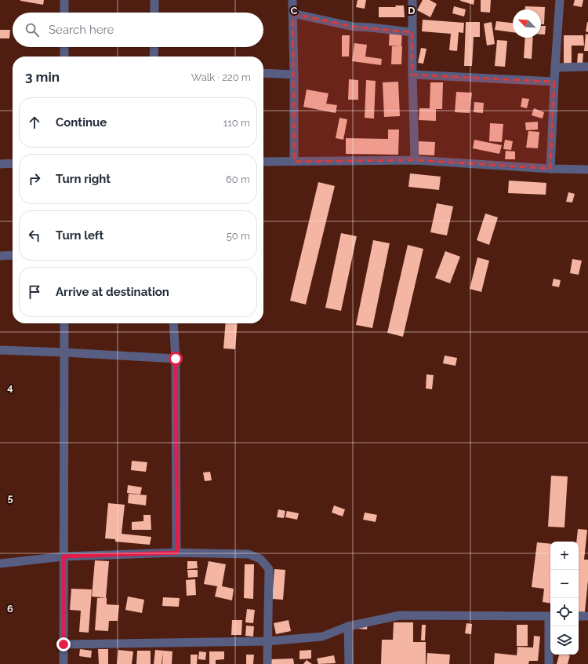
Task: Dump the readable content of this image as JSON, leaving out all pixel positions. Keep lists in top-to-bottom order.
{
  "north": "top left",
  "page": {
    "search": "Search here",
    "heading": ["3 min", "Walk · 220 m"],
    "list": [
      ["Continue", "110 m"],
      ["Turn right", "60 m"],
      ["Turn left", "50 m"],
      "Arrive at destination"
    ],
    "map_buttons": ["+", "−"]
  },
  "grid": {
    "columns": ["C", "D"],
    "rows": ["4", "5", "6"]
  }
}
